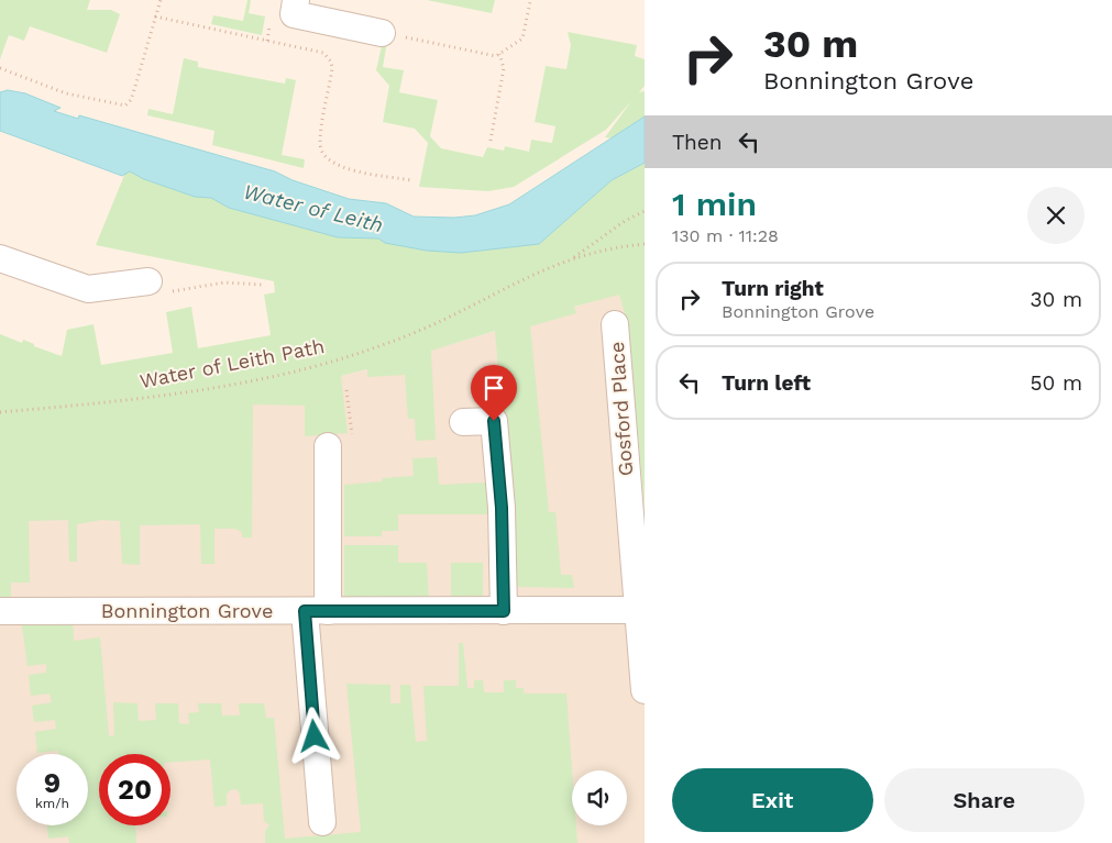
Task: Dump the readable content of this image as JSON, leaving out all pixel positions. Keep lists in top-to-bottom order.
{
  "streets": {
    "street": ["Gosford Place", "Bonnington Grove"],
    "path": ["Water of Leith Path"]
  },
  "crossings": [
    ["Gosford Place", "Bonnington Grove"]
  ],
  "water": ["Water of Leith"],
  "page": {
    "turn": ["30 m", "Bonnington Grove"],
    "then": "Then",
    "heading": ["1 min", "130 m · 11:28"],
    "list": [
      {
        "name": "Turn right",
        "note": "Bonnington Grove",
        "value": "30 m"
      },
      {
        "name": "Turn left",
        "value": "50 m"
      }
    ],
    "speed": "9 km/h",
    "limit": "20",
    "buttons": ["Exit", "Share"]
  }
}
